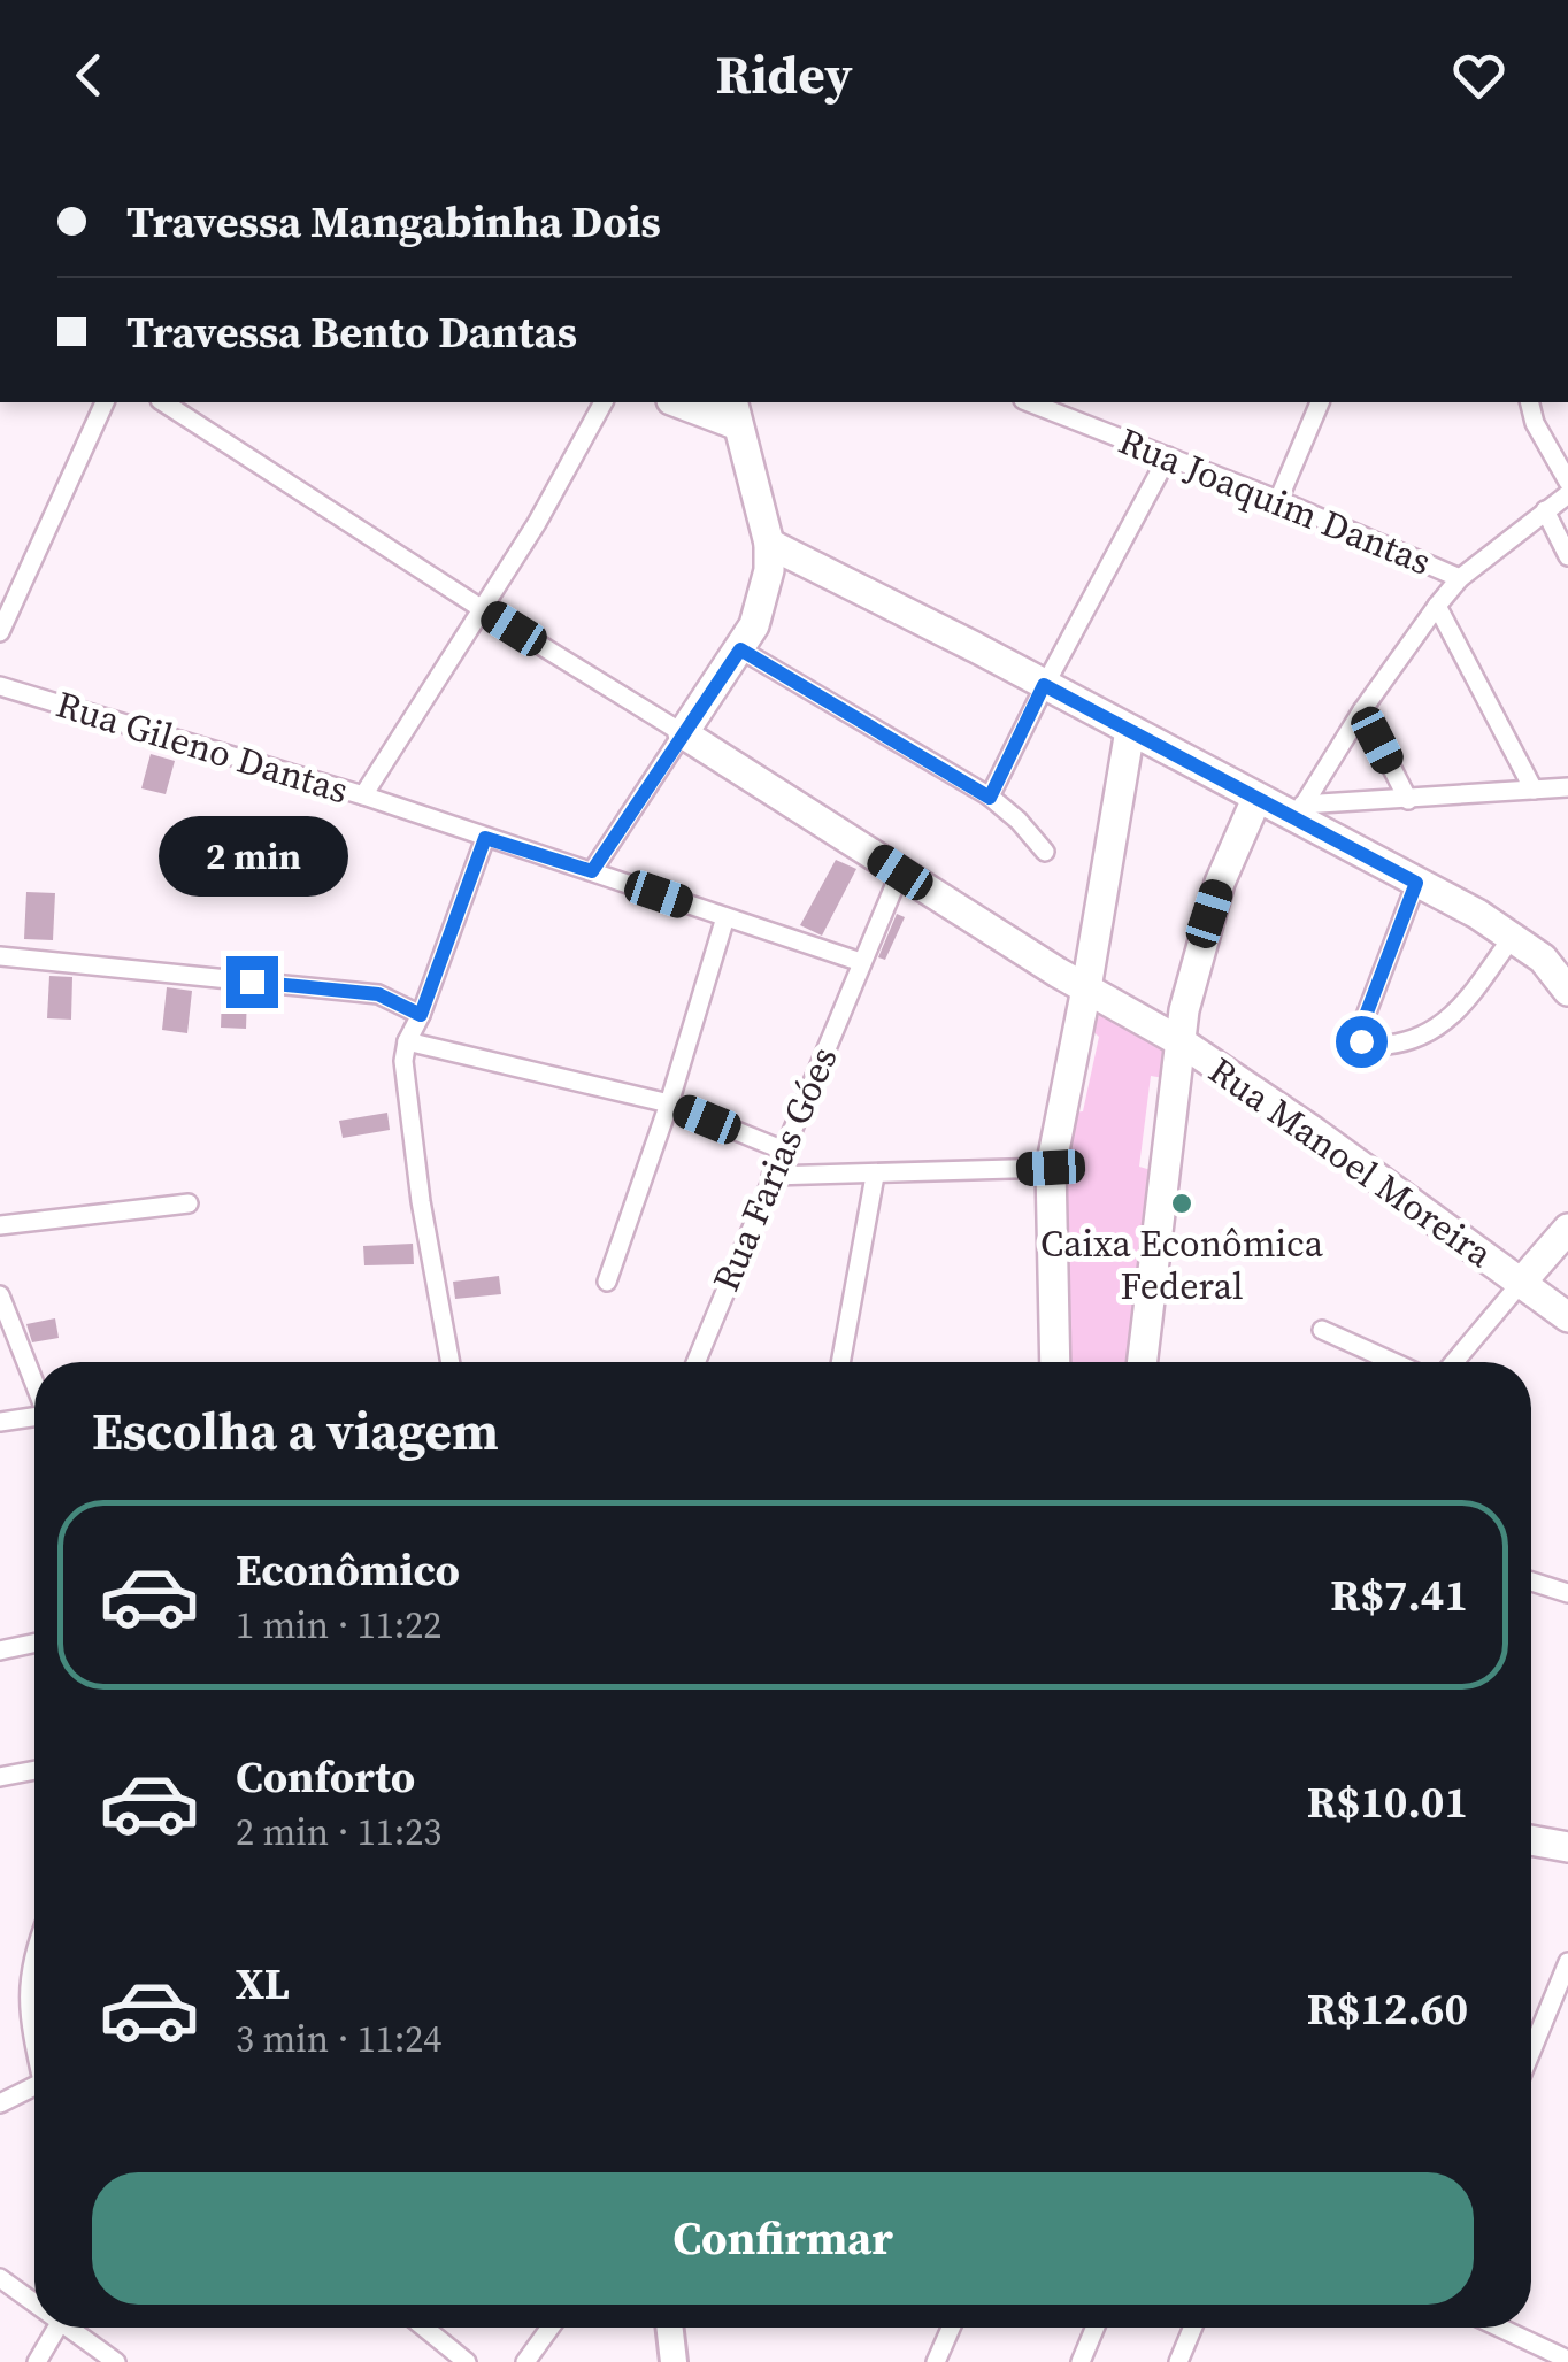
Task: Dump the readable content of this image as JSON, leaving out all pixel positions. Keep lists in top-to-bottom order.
{
  "streets": {
    "main road": ["Rua Manoel Moreira"],
    "street": ["Rua Joaquim Dantas", "Rua Gileno Dantas", "Rua Farias Góes"]
  },
  "crossings": [
    ["Rua Gileno Dantas", "Rua Farias Góes"]
  ],
  "places": ["Caixa Econômica Federal"],
  "page": {
    "header": "Ridey",
    "banner": ["Travessa Mangabinha Dois", "Travessa Bento Dantas"],
    "bubble": "2 min",
    "heading": "Escolha a viagem",
    "list": [
      {
        "name": "Econômico",
        "note": "1 min · 11:22",
        "value": "R$7.41"
      },
      {
        "name": "Conforto",
        "note": "2 min · 11:23",
        "value": "R$10.01"
      },
      {
        "name": "XL",
        "note": "3 min · 11:24",
        "value": "R$12.60"
      }
    ],
    "buttons": "Confirmar"
  }
}
